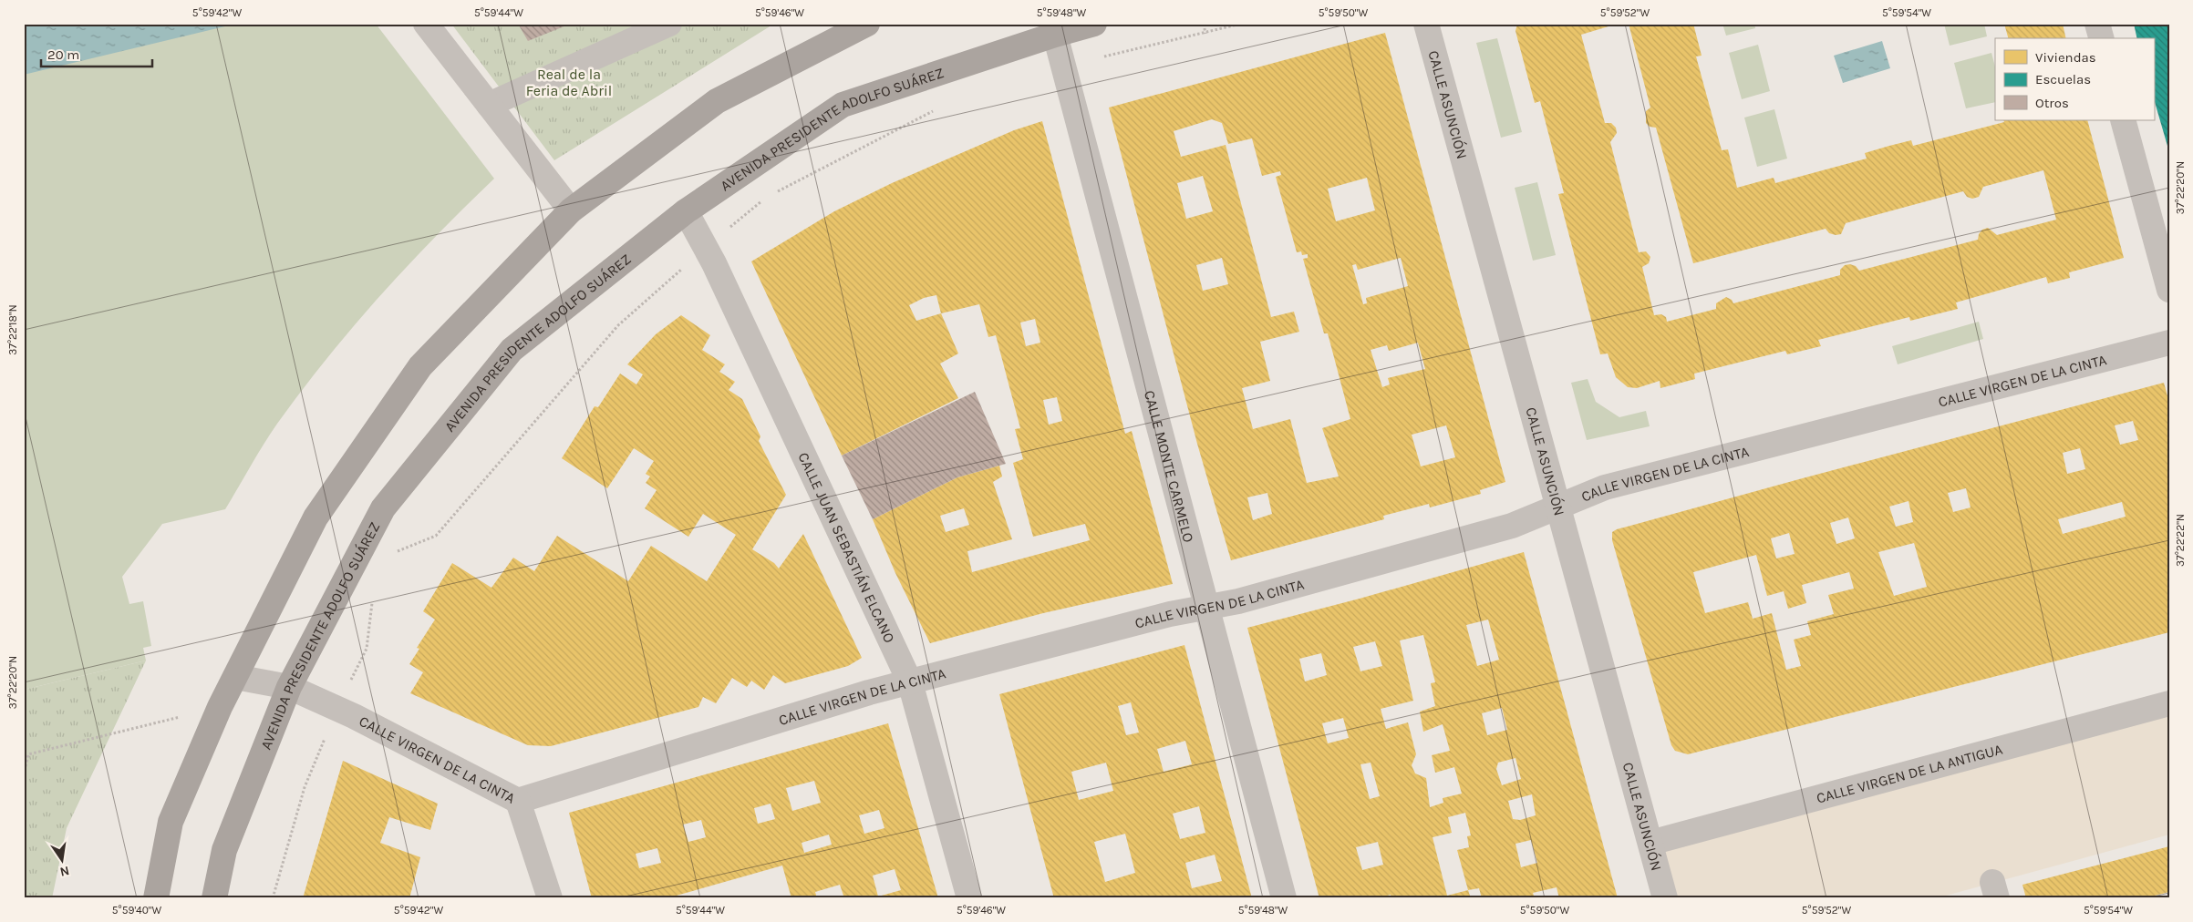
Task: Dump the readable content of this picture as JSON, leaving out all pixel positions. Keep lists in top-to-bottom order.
{
  "streets": {
    "main road": ["AVENIDA PRESIDENTE ADOLFO SUÁREZ"],
    "street": [
      "CALLE ASUNCIÓN",
      "CALLE VIRGEN DE LA CINTA",
      "CALLE MONTE CARMELO",
      "CALLE JUAN SEBASTIÁN ELCANO",
      "CALLE VIRGEN DE LA ANTIGUA"
    ]
  },
  "crossings": [
    ["CALLE ASUNCIÓN", "CALLE VIRGEN DE LA CINTA"],
    ["CALLE ASUNCIÓN", "CALLE VIRGEN DE LA ANTIGUA"],
    ["AVENIDA PRESIDENTE ADOLFO SUÁREZ", "CALLE VIRGEN DE LA CINTA"],
    ["AVENIDA PRESIDENTE ADOLFO SUÁREZ", "CALLE MONTE CARMELO"],
    ["AVENIDA PRESIDENTE ADOLFO SUÁREZ", "CALLE JUAN SEBASTIÁN ELCANO"],
    ["CALLE VIRGEN DE LA CINTA", "CALLE MONTE CARMELO"],
    ["CALLE VIRGEN DE LA CINTA", "CALLE JUAN SEBASTIÁN ELCANO"]
  ],
  "parks": ["Real de la Feria de Abril"],
  "legend": ["Viviendas", "Escuelas", "Otros"],
  "scale_bar": "20 m",
  "north": "bottom",
  "coordinates": [
    "5°59'42\"W",
    "5°59'44\"W",
    "5°59'46\"W",
    "5°59'48\"W",
    "5°59'50\"W",
    "5°59'52\"W",
    "5°59'54\"W",
    "37°22'20\"N",
    "37°22'18\"N",
    "37°22'22\"N",
    "5°59'40\"W"
  ]
}
